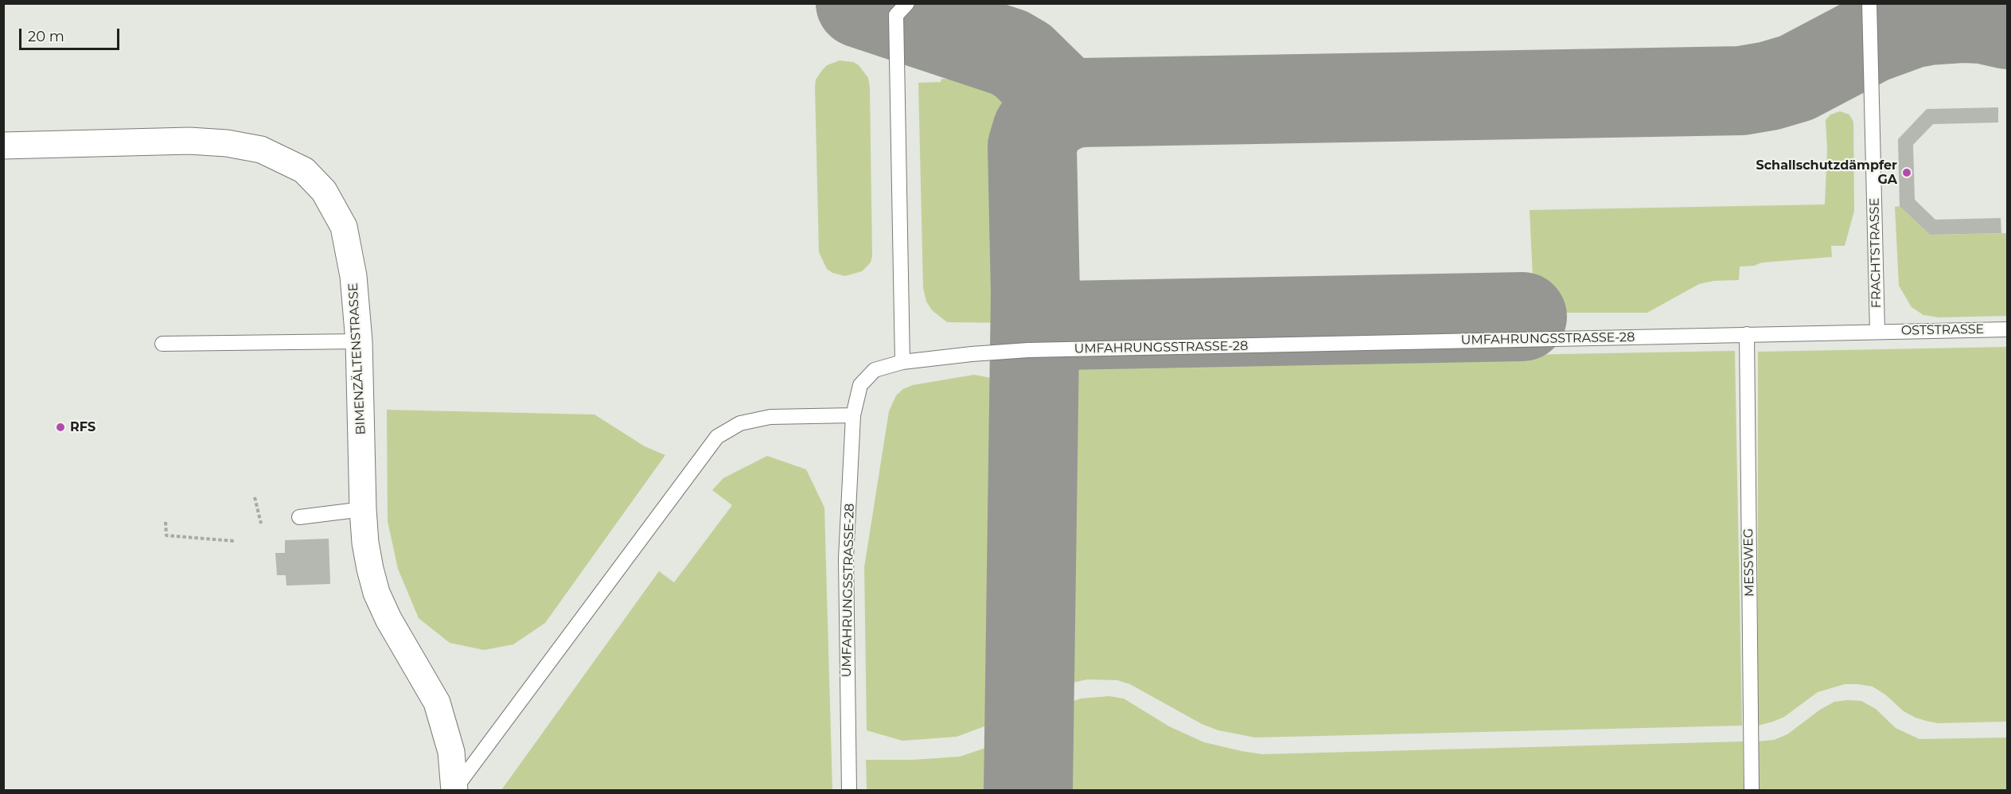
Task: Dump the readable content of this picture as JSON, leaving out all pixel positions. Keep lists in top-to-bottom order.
{
  "streets": {
    "street": ["BIMENZÄLTENSTRASSE"],
    "lane": [
      "FRACHTSTRASSE",
      "OSTSTRASSE",
      "UMFAHRUNGSSTRASSE-28",
      "MESSWEG"
    ]
  },
  "crossings": [
    ["FRACHTSTRASSE", "OSTSTRASSE"],
    ["FRACHTSTRASSE", "UMFAHRUNGSSTRASSE-28"],
    ["OSTSTRASSE", "UMFAHRUNGSSTRASSE-28"],
    ["UMFAHRUNGSSTRASSE-28", "MESSWEG"]
  ],
  "places": ["Schallschutzdämpfer GA", "RFS"],
  "scale_bar": "20 m"
}
